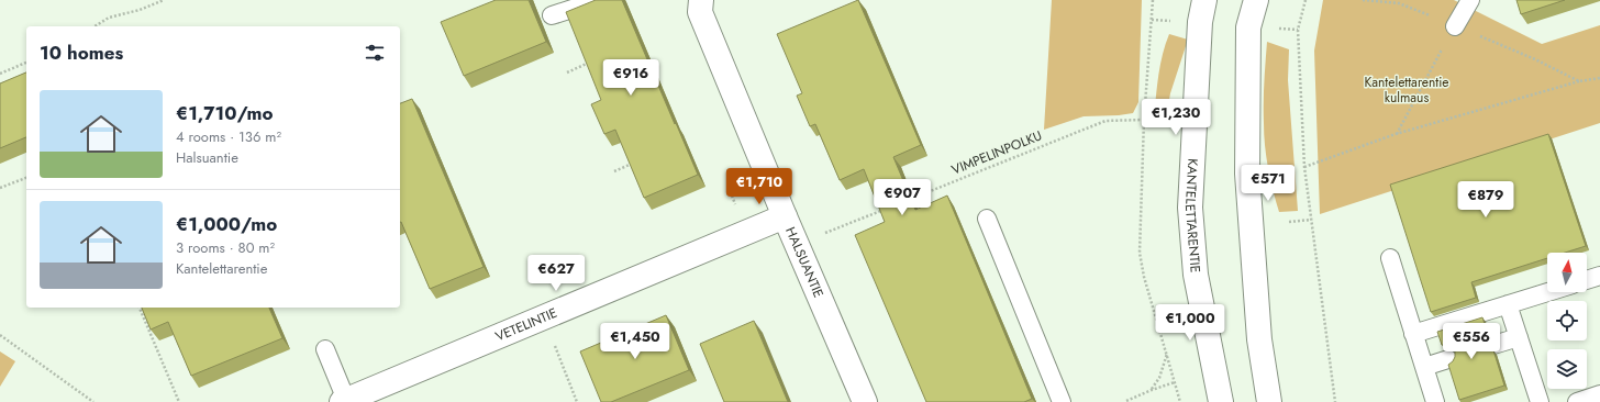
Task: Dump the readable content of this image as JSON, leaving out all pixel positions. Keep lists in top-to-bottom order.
{
  "streets": {
    "street": ["KANTELETTARENTIE", "HALSUANTIE", "VETELINTIE"],
    "path": ["VIMPELINPOLKU"]
  },
  "crossings": [
    ["HALSUANTIE", "VETELINTIE"]
  ],
  "parks": ["Kantelettarentie kulmaus"],
  "north": "top",
  "page": {
    "heading": "10 homes",
    "price": [
      "€916",
      "€1,230",
      "€571",
      "€1,710",
      "€907",
      "€879",
      "€627",
      "€1,000",
      "€1,450",
      "€556"
    ],
    "list": [
      {
        "name": "€1,710/mo",
        "note": "4 rooms · 136 m² · Halsuantie"
      },
      {
        "name": "€1,000/mo",
        "note": "3 rooms · 80 m² · Kantelettarentie"
      }
    ]
  }
}
